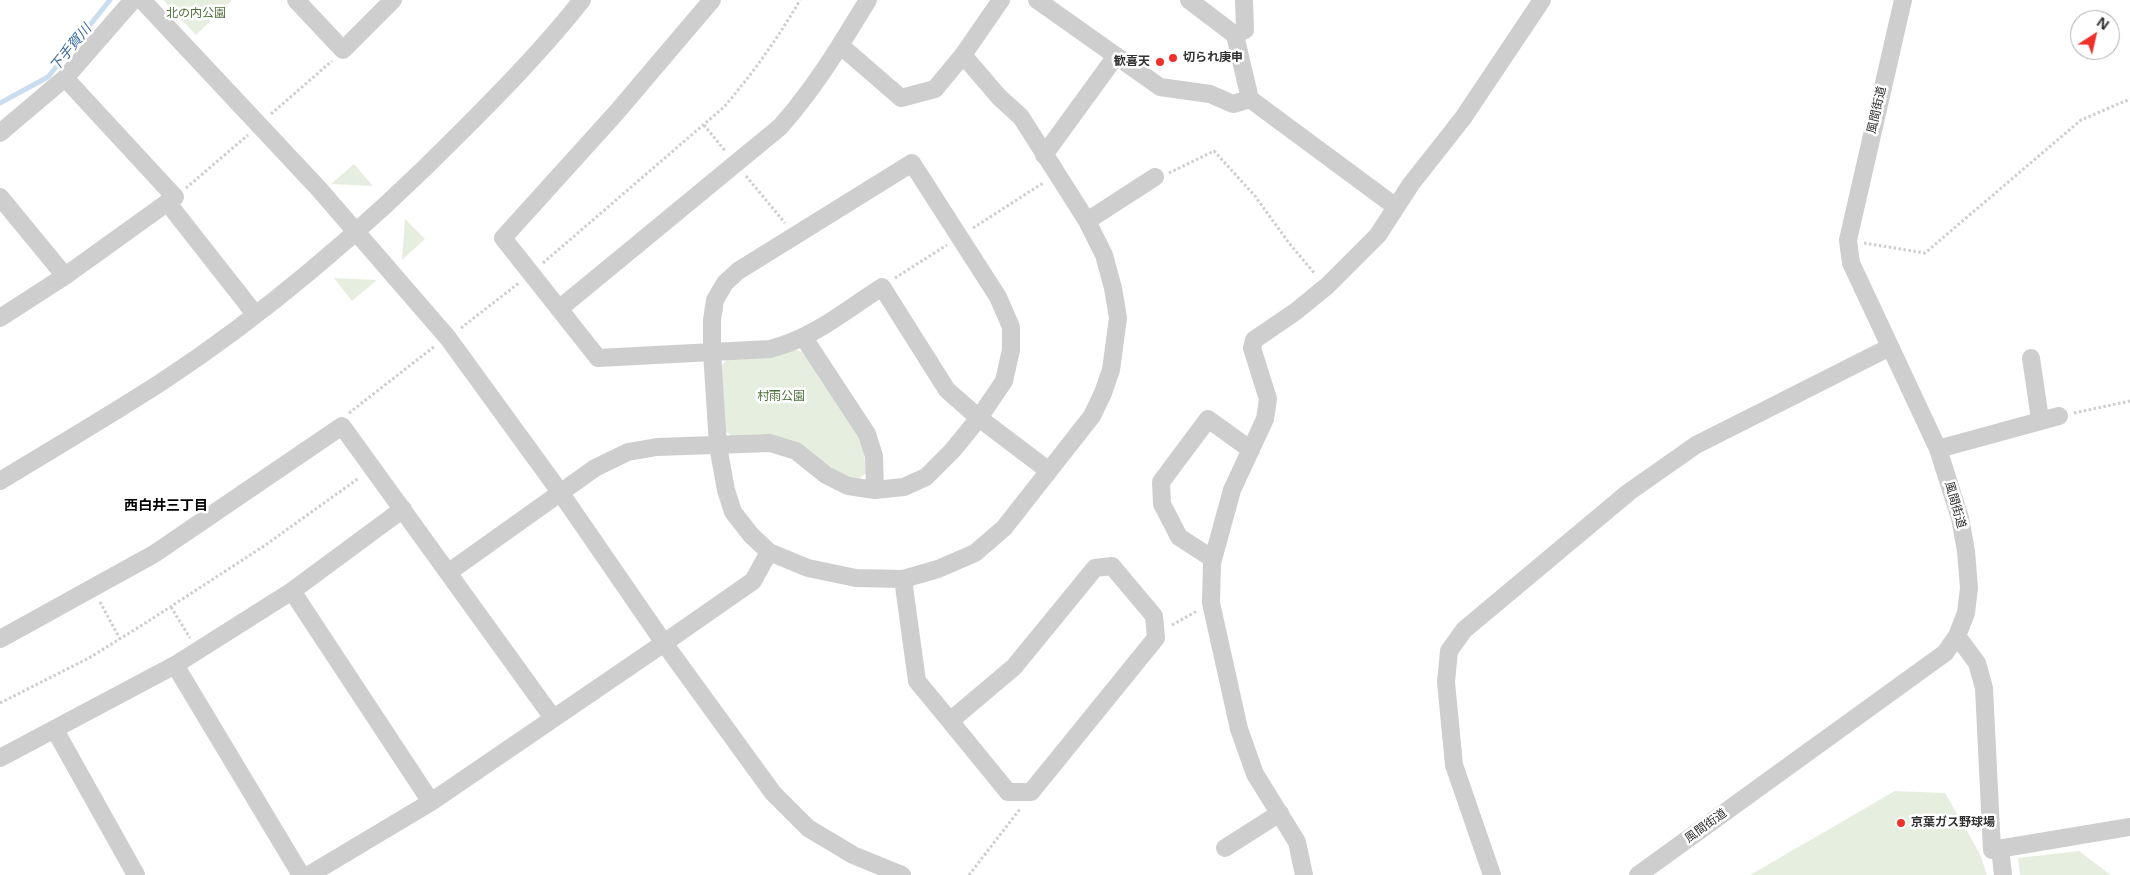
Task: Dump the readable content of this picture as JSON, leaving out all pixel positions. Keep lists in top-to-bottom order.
{
  "streets": {
    "street": ["風間街道"]
  },
  "districts": ["西白井三丁目"],
  "water": ["下手賀川"],
  "parks": ["北の内公園", "村雨公園"],
  "places": ["切られ庚申", "歓喜天", "京葉ガス野球場"],
  "north": "top right"
}
